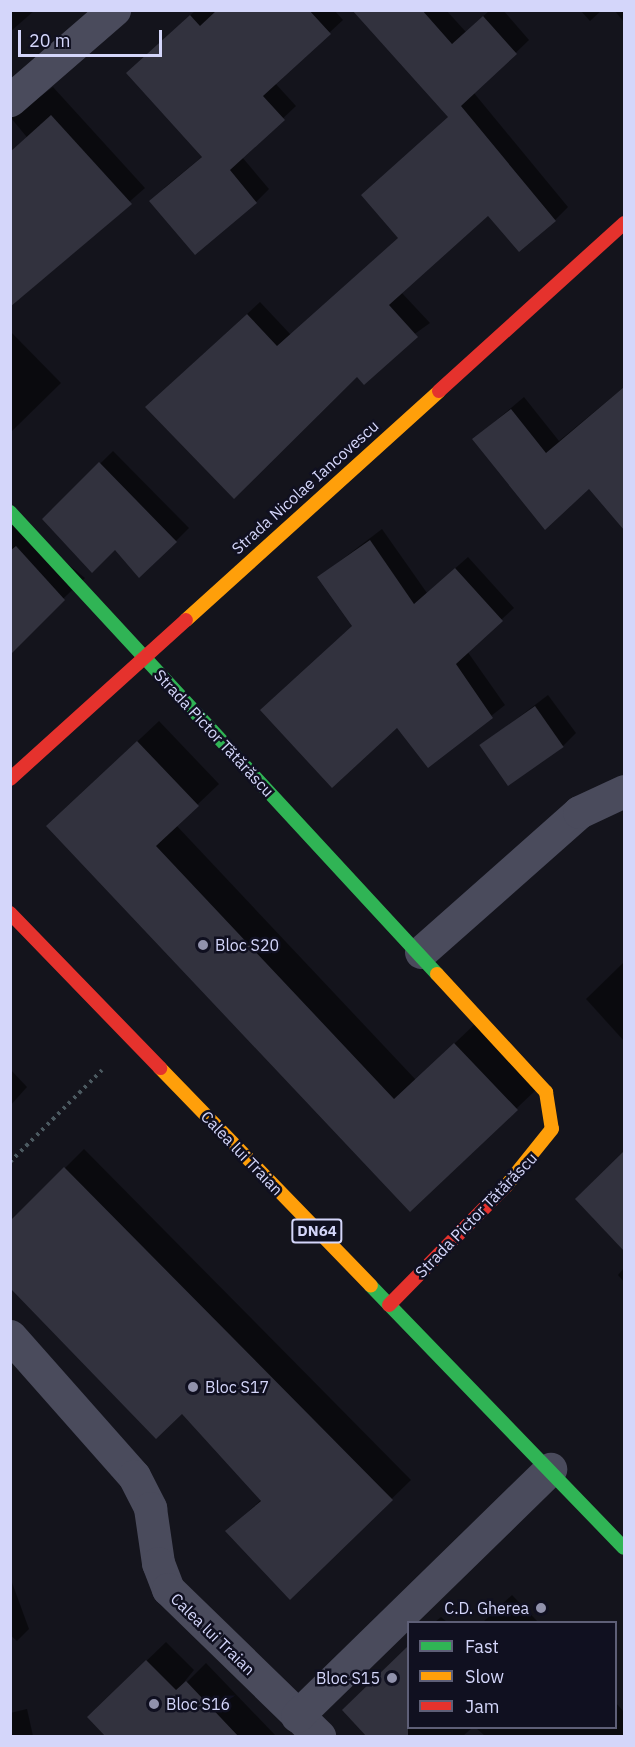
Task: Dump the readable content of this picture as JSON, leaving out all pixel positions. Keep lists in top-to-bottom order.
{
  "streets": {
    "street": [
      "Strada Nicolae Iancovescu",
      "Strada Pictor Tătărăscu",
      "Calea lui Traian",
      "DN64"
    ]
  },
  "crossings": [
    ["Strada Nicolae Iancovescu", "Strada Pictor Tătărăscu"],
    ["Strada Pictor Tătărăscu", "Calea lui Traian"]
  ],
  "places": [
    "Bloc S20",
    "Bloc S17",
    "C.D. Gherea",
    "Bloc S15",
    "Bloc S16"
  ],
  "legend": ["Fast", "Slow", "Jam"],
  "scale_bar": "20 m"
}
